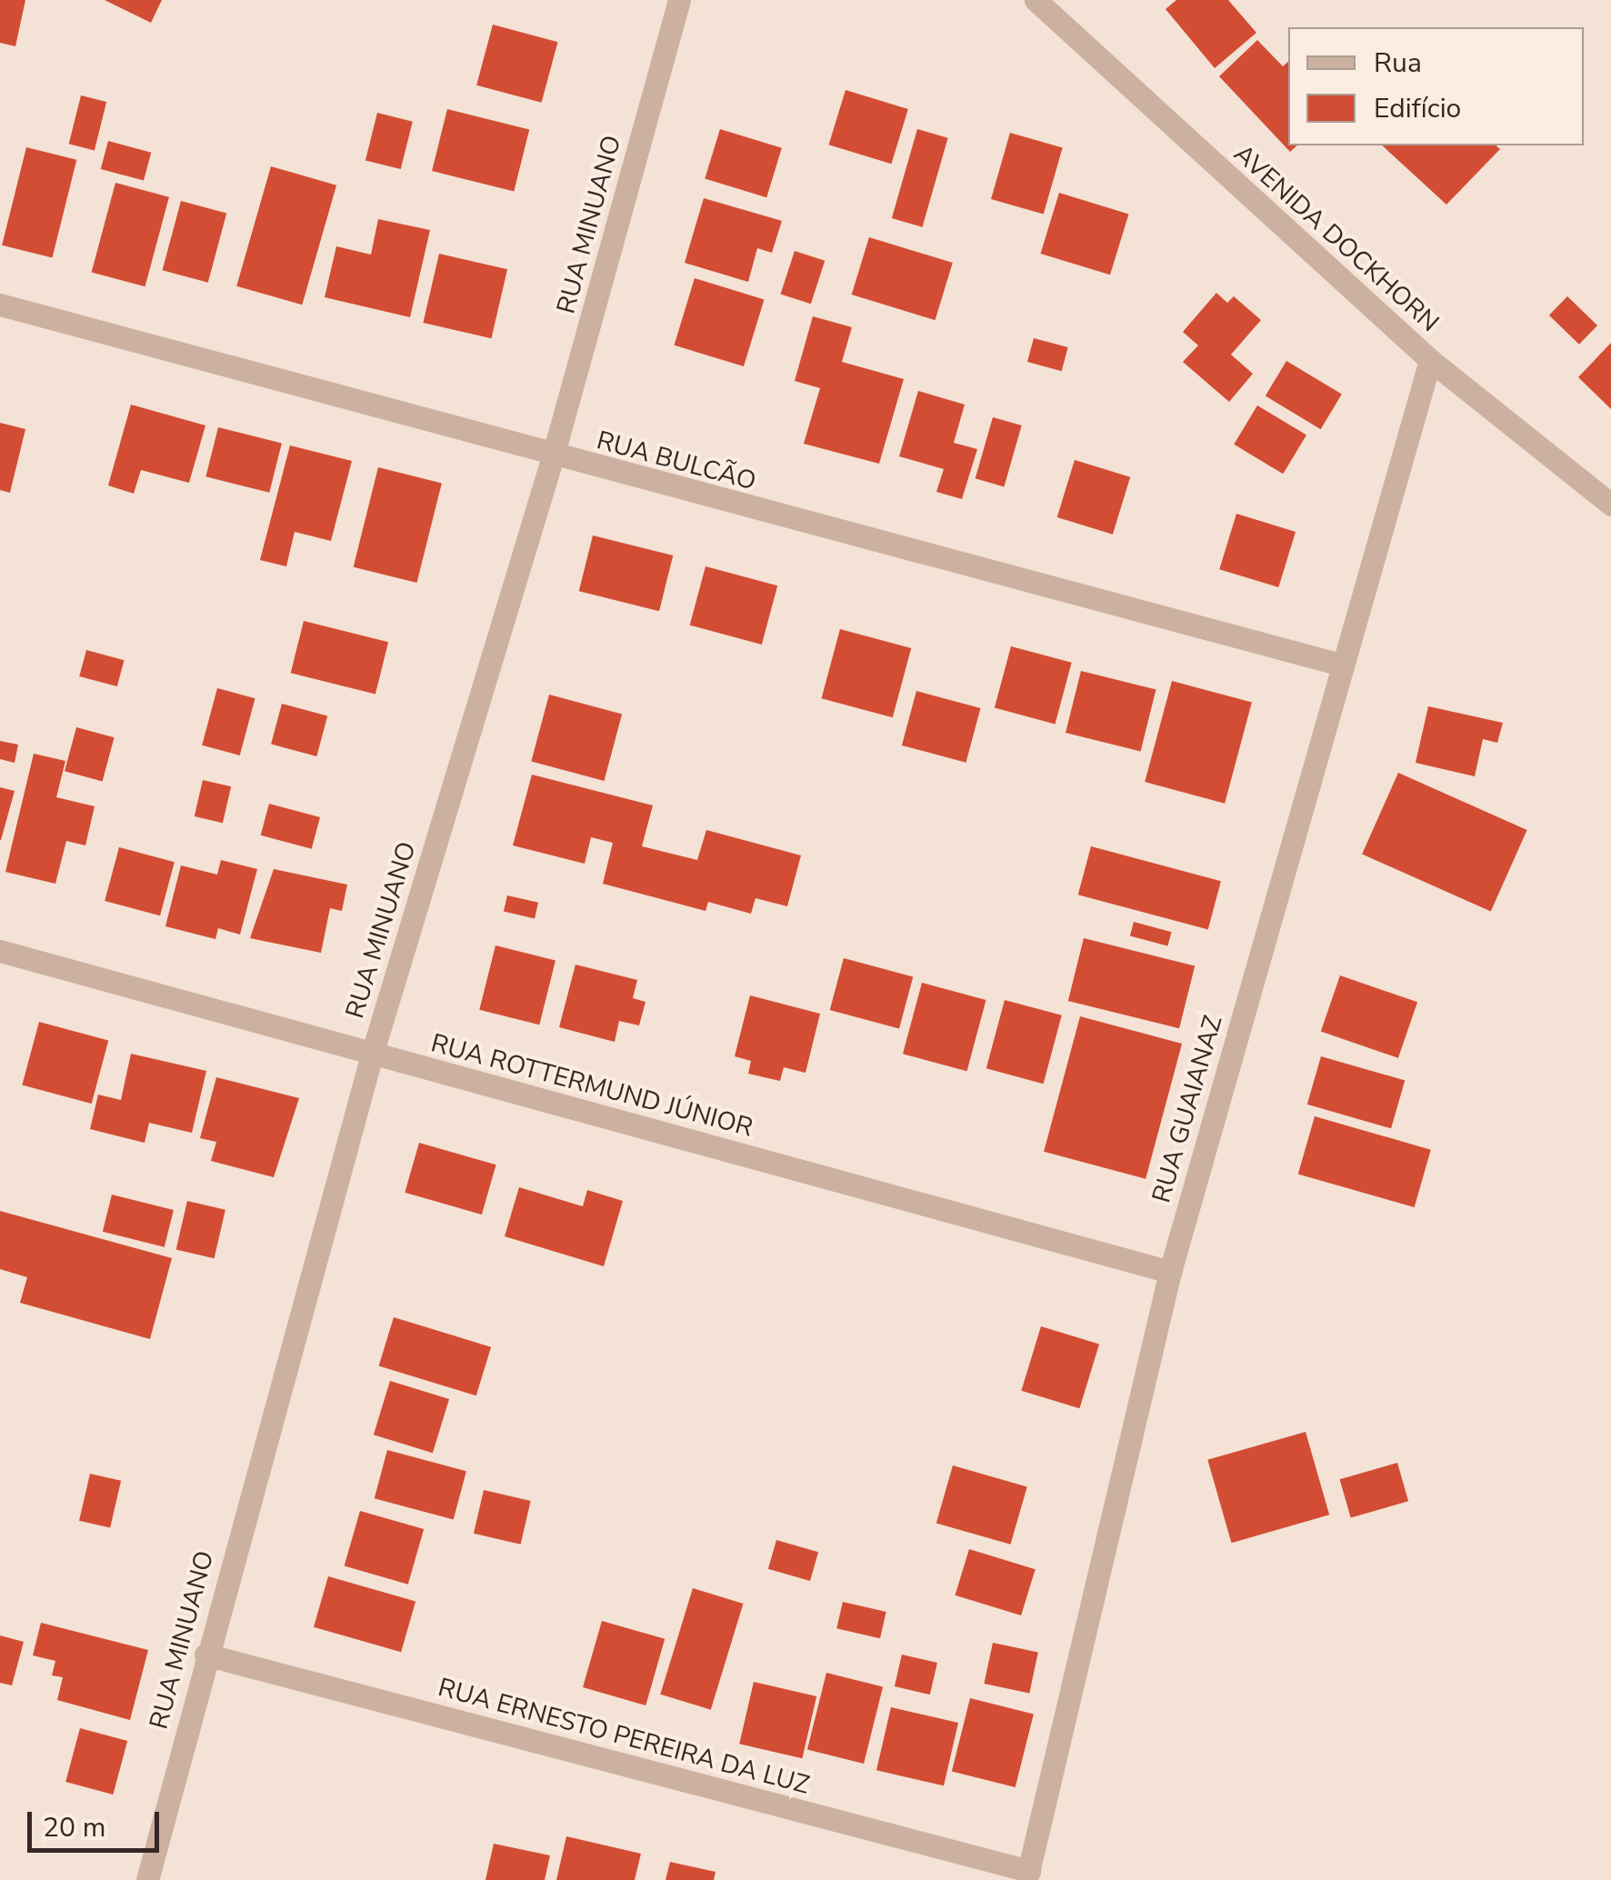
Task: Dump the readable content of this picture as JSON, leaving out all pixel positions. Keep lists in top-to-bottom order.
{
  "streets": {
    "street": [
      "RUA MINUANO",
      "AVENIDA DOCKHORN",
      "RUA BULCÃO",
      "RUA ROTTERMUND JÚNIOR",
      "RUA GUAIANAZ",
      "RUA ERNESTO PEREIRA DA LUZ"
    ]
  },
  "crossings": [
    ["RUA MINUANO", "RUA BULCÃO"],
    ["RUA MINUANO", "RUA ROTTERMUND JÚNIOR"],
    ["RUA MINUANO", "RUA ERNESTO PEREIRA DA LUZ"],
    ["AVENIDA DOCKHORN", "RUA GUAIANAZ"],
    ["RUA BULCÃO", "RUA GUAIANAZ"],
    ["RUA ROTTERMUND JÚNIOR", "RUA GUAIANAZ"],
    ["RUA GUAIANAZ", "RUA ERNESTO PEREIRA DA LUZ"]
  ],
  "legend": ["Rua", "Edifício"],
  "scale_bar": "20 m"
}
